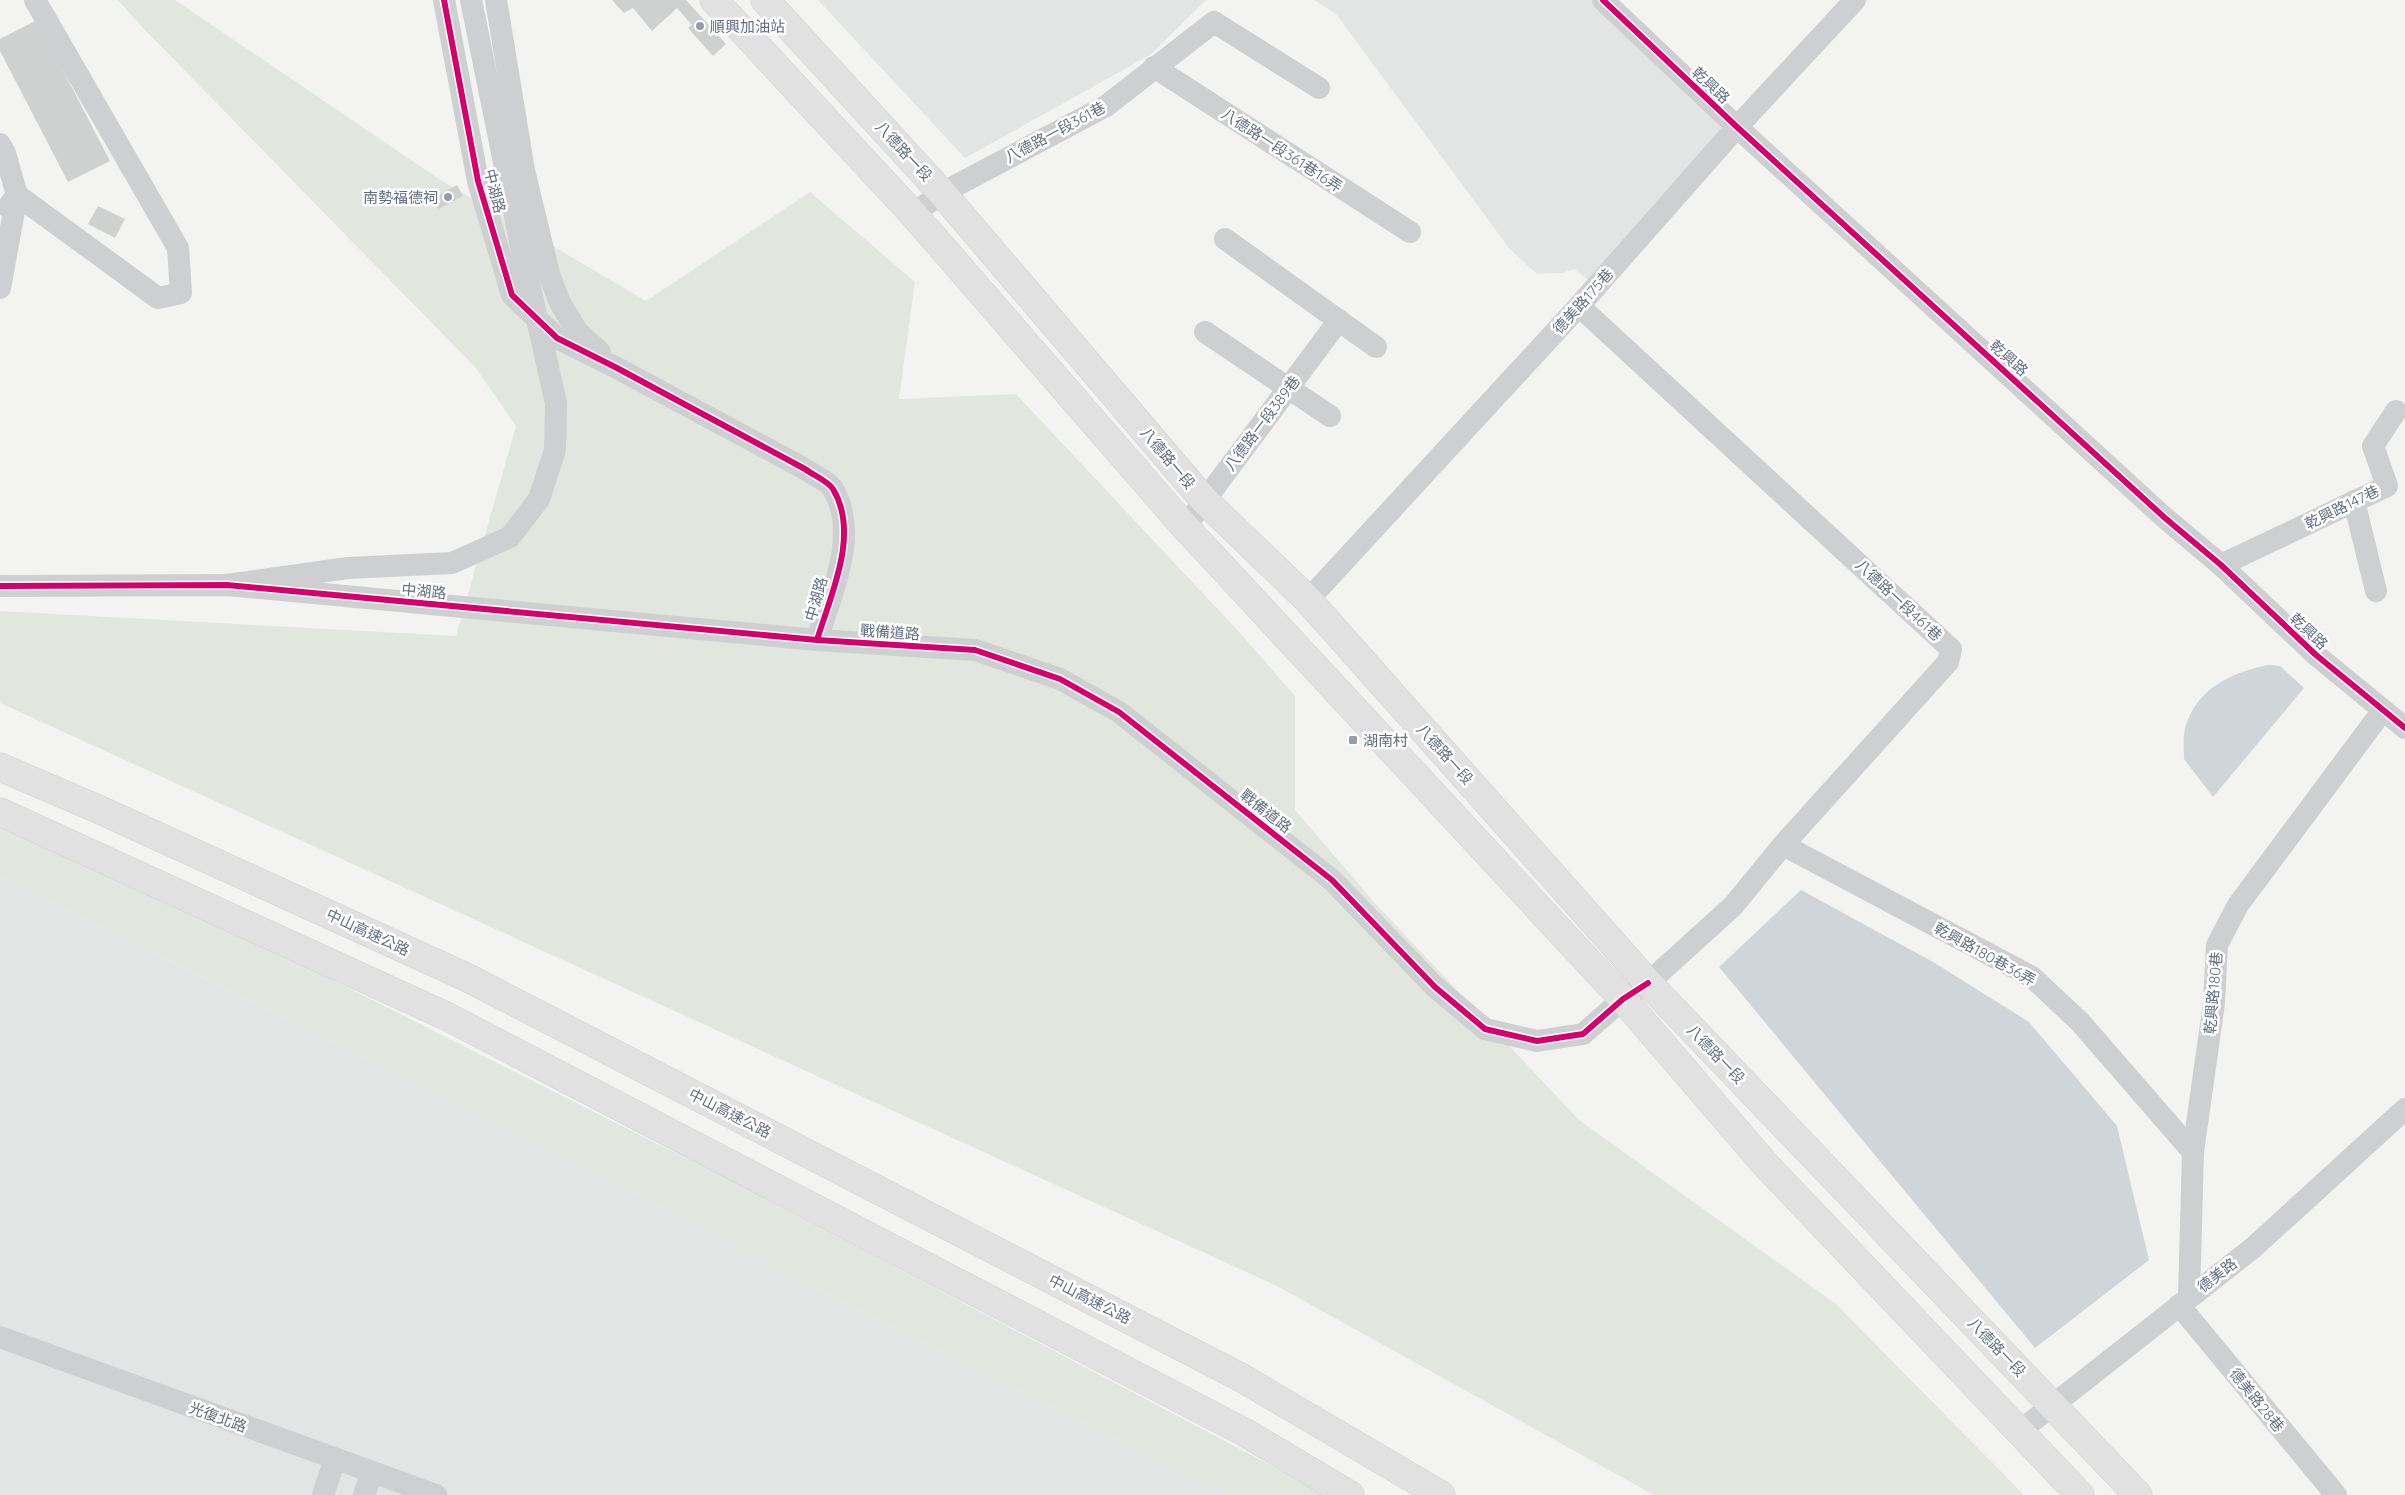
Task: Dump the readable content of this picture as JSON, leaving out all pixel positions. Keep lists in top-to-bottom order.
{
  "streets": {
    "main road": ["八德路一段", "中山高速公路"],
    "street": [
      "乾興路",
      "八德路一段361巷",
      "八德路一段361巷16弄",
      "中湖路",
      "德美路175巷",
      "八德路一段389巷",
      "乾興路147巷",
      "八德路一段461巷",
      "戰備道路",
      "乾興路180巷36弄",
      "乾興路180巷",
      "德美路",
      "德美路28巷",
      "光復北路"
    ]
  },
  "crossings": [
    ["乾興路", "德美路175巷"],
    ["乾興路", "乾興路147巷"],
    ["乾興路", "乾興路180巷"],
    ["八德路一段361巷", "八德路一段361巷16弄"],
    ["八德路一段361巷", "八德路一段"],
    ["八德路一段", "德美路175巷"],
    ["八德路一段", "八德路一段389巷"],
    ["八德路一段", "八德路一段461巷"],
    ["八德路一段", "戰備道路"],
    ["八德路一段", "德美路"],
    ["中湖路", "戰備道路"],
    ["德美路175巷", "八德路一段461巷"],
    ["八德路一段461巷", "戰備道路"],
    ["八德路一段461巷", "乾興路180巷36弄"],
    ["乾興路180巷36弄", "乾興路180巷"],
    ["乾興路180巷", "德美路"],
    ["乾興路180巷", "德美路28巷"],
    ["德美路", "德美路28巷"]
  ],
  "places": {
    "other": ["順興加油站", "南勢福德祠"],
    "transit": ["湖南村"]
  }
}
